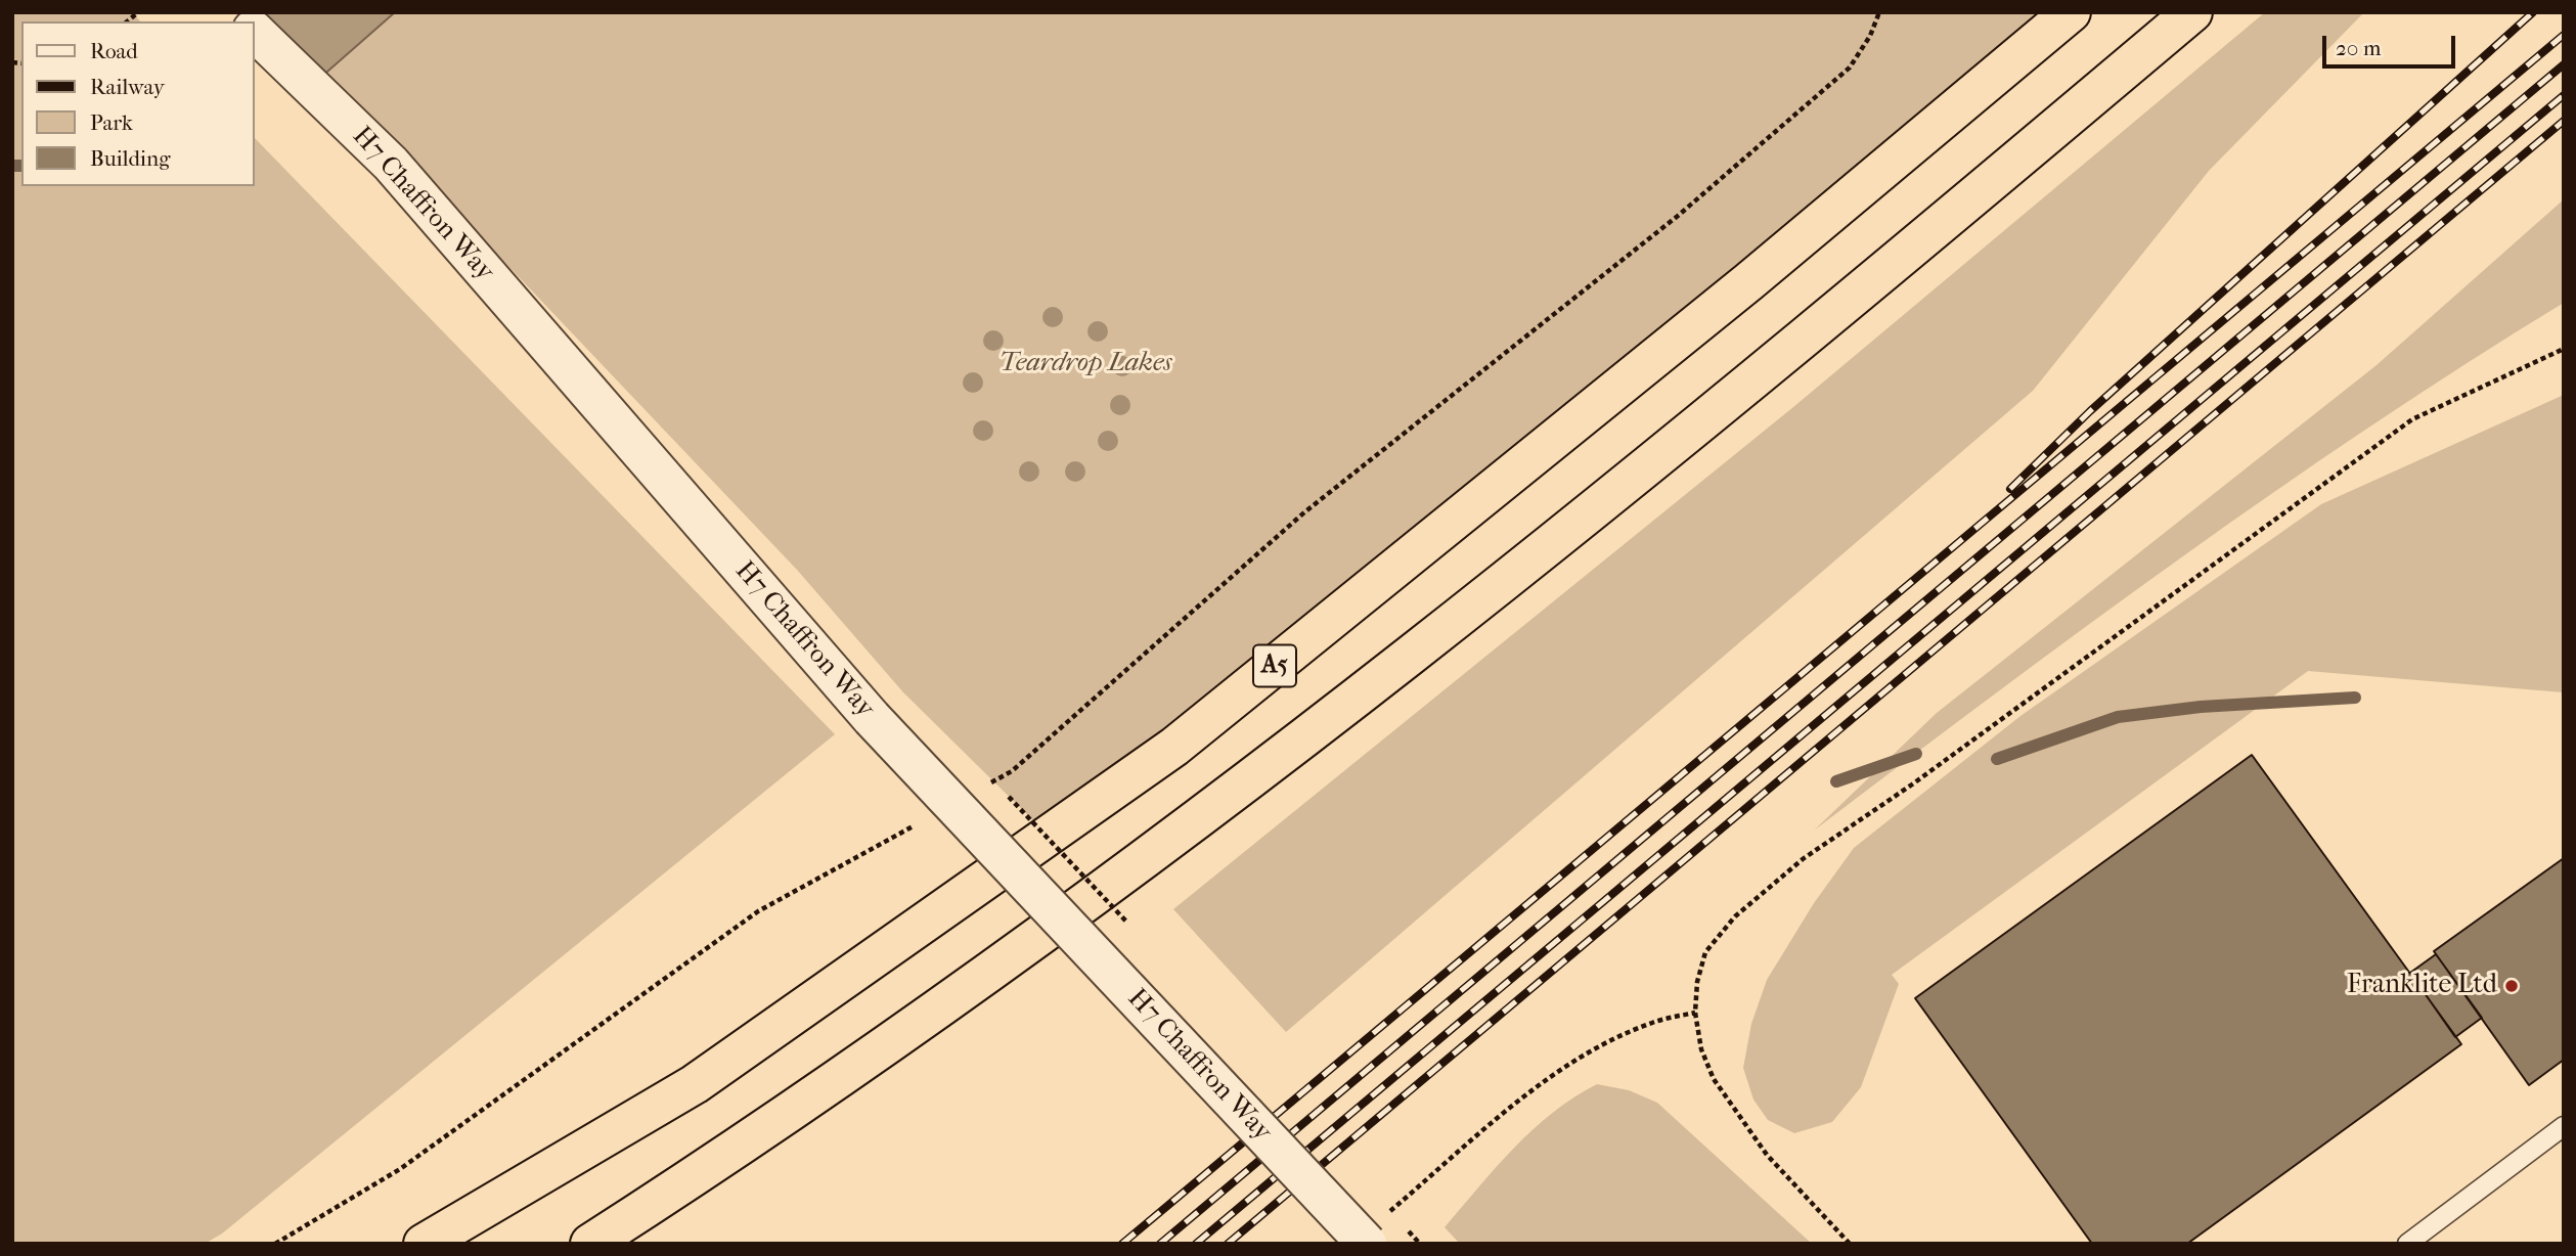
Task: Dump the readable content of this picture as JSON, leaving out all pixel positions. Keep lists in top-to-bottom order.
{
  "streets": {
    "highway": ["A5"],
    "street": ["H7 Chaffron Way"]
  },
  "parks": ["Teardrop Lakes"],
  "places": ["Franklite Ltd"],
  "legend": [
    "Road",
    "Railway",
    "Park",
    "Building"
  ],
  "scale_bar": "20 m"
}
